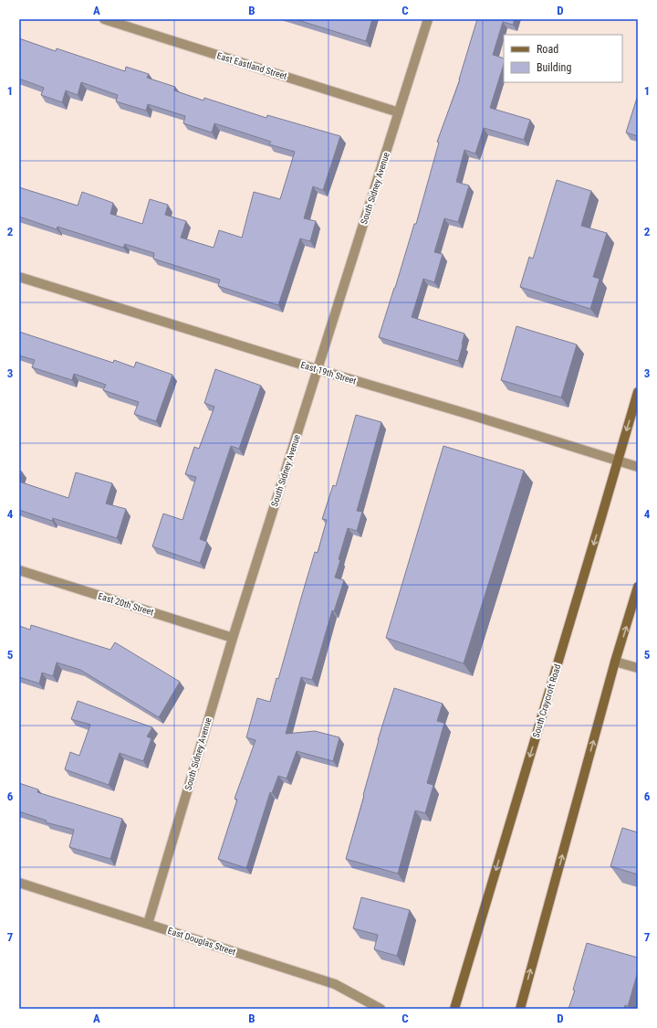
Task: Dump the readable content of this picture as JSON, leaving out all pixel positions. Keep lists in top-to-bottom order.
{
  "streets": {
    "main road": ["South Craycroft Road"],
    "street": [
      "East Eastland Street",
      "South Sidney Avenue",
      "East 19th Street",
      "East 20th Street",
      "East Douglas Street"
    ]
  },
  "crossings": [
    ["East Eastland Street", "South Sidney Avenue"],
    ["South Sidney Avenue", "East 19th Street"],
    ["South Sidney Avenue", "East 20th Street"],
    ["South Sidney Avenue", "East Douglas Street"],
    ["East 19th Street", "South Craycroft Road"]
  ],
  "legend": ["Road", "Building"],
  "grid": {
    "columns": [
      "A",
      "B",
      "C",
      "D"
    ],
    "rows": [
      "1",
      "2",
      "3",
      "4",
      "5",
      "6",
      "7"
    ]
  }
}
